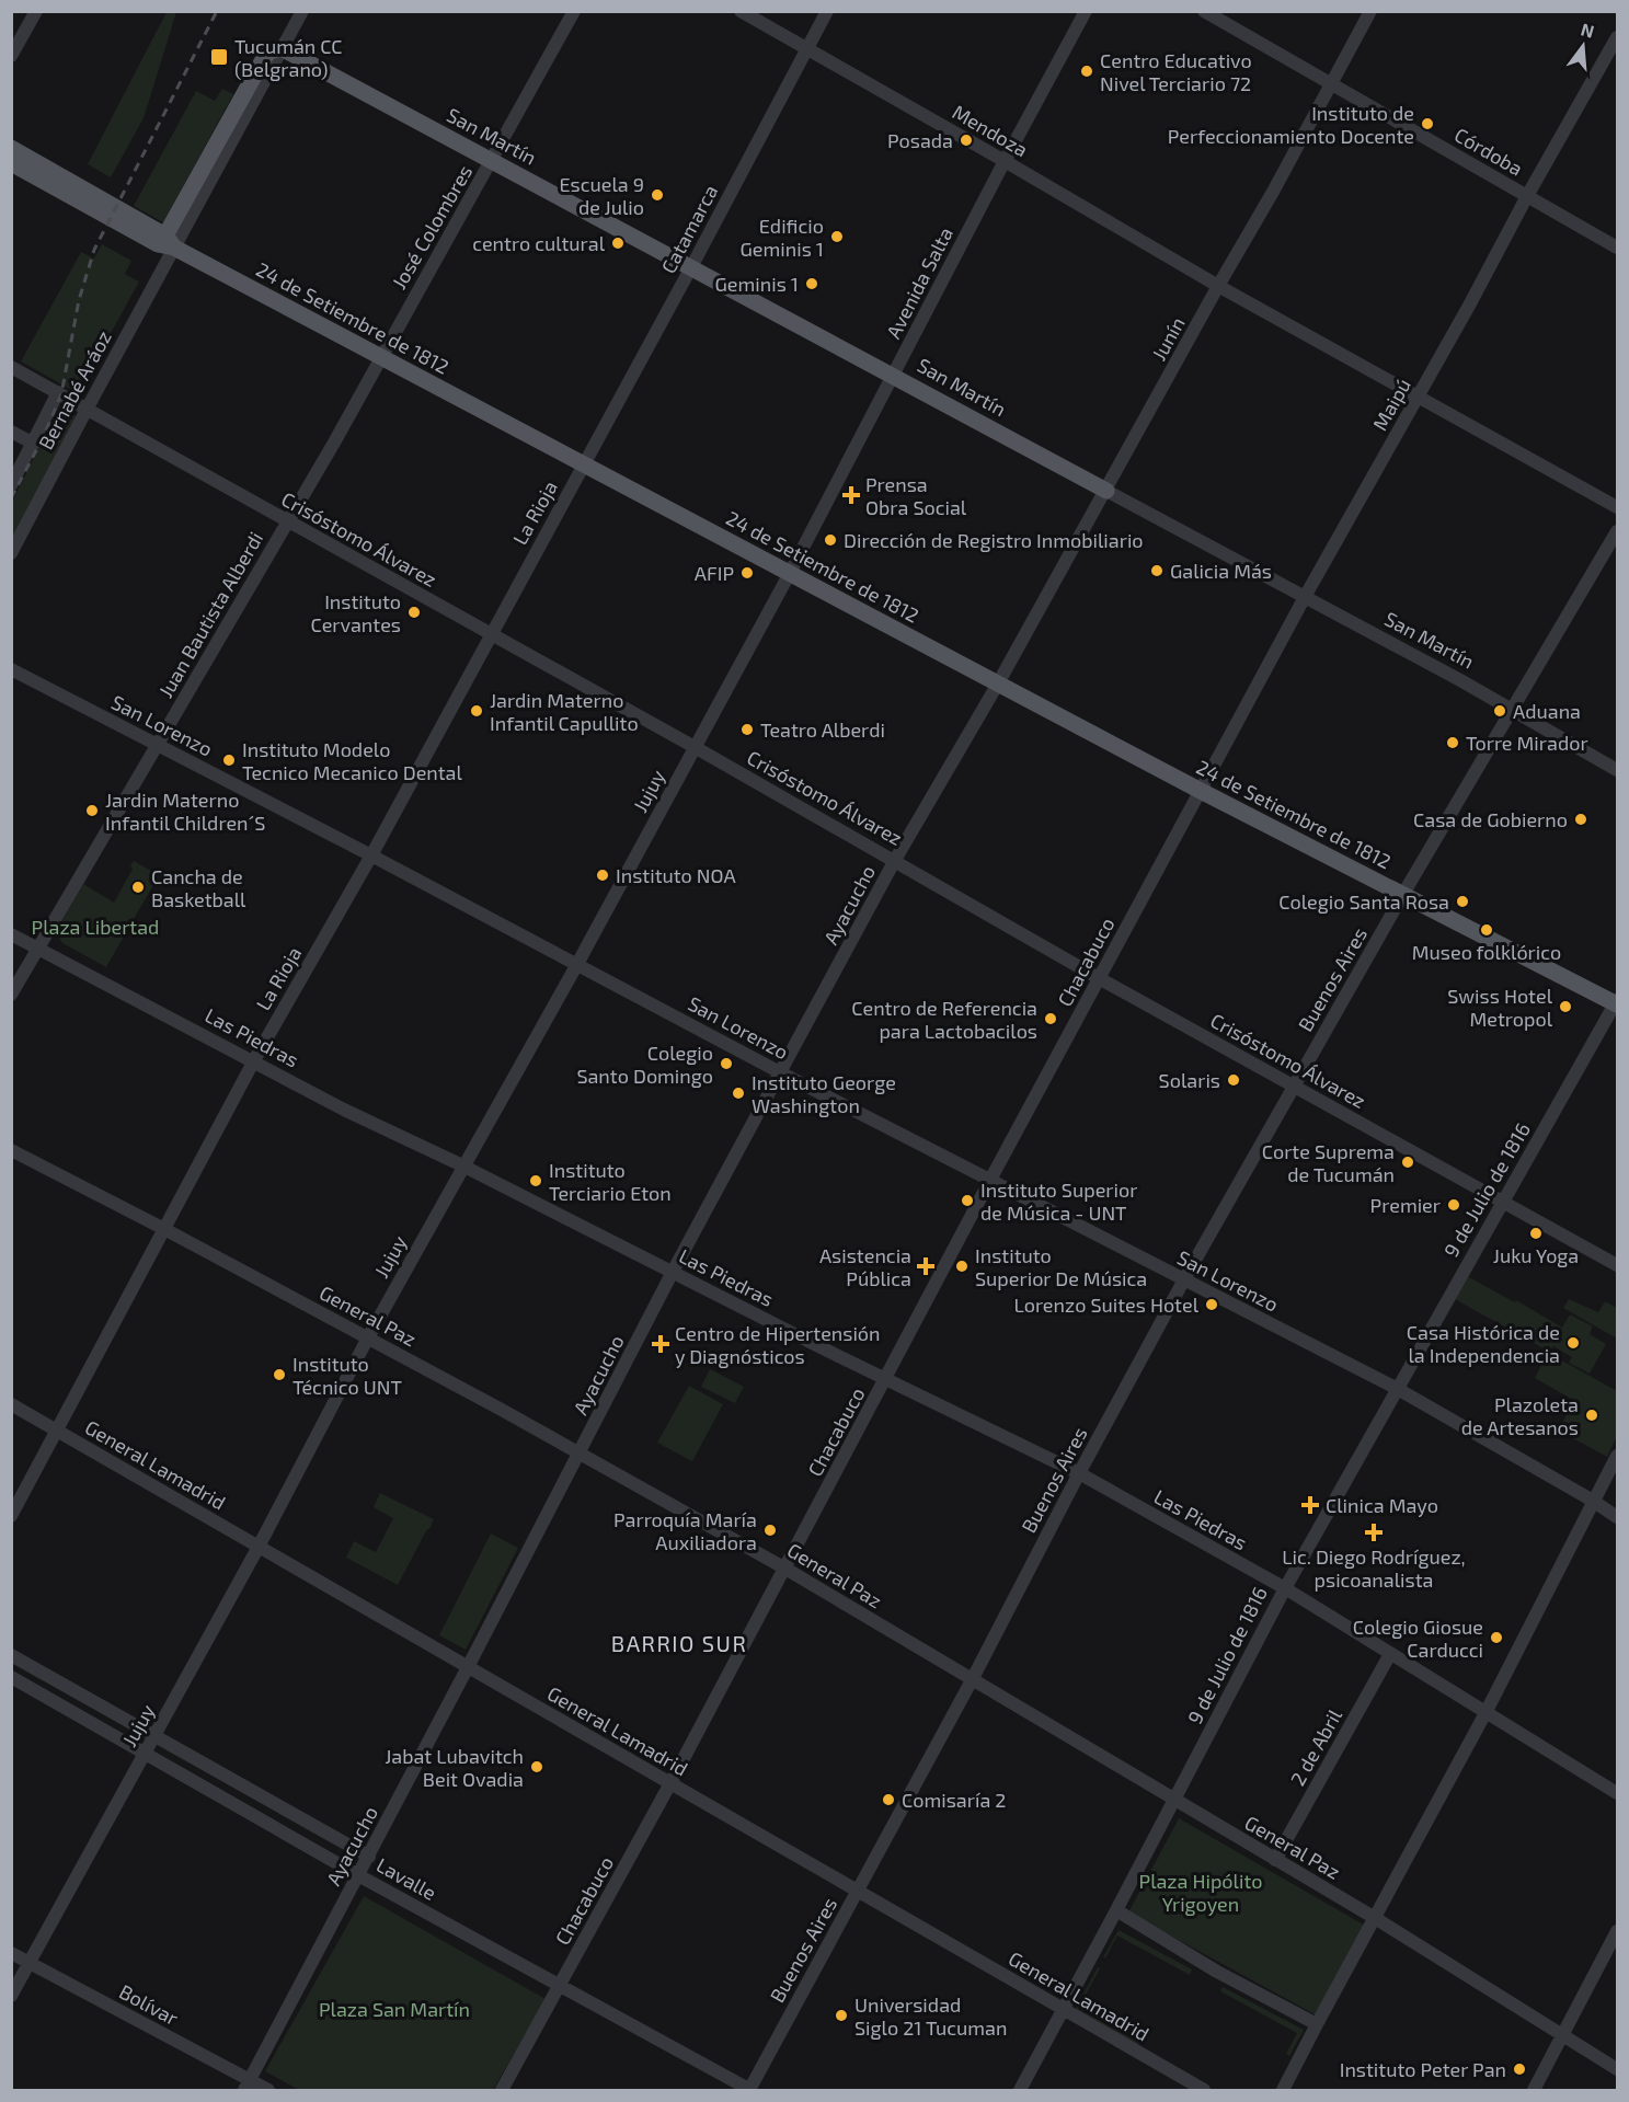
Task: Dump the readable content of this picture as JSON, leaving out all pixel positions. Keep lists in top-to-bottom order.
{
  "streets": {
    "main road": ["San Martín", "24 de Setiembre de 1812"],
    "street": [
      "Mendoza",
      "Córdoba",
      "José Colombres",
      "Catamarca",
      "Avenida Salta",
      "Junín",
      "Bernabé Aráoz",
      "Maipú",
      "La Rioja",
      "Crisóstomo Álvarez",
      "Juan Bautista Alberdi",
      "San Lorenzo",
      "Jujuy",
      "Ayacucho",
      "Chacabuco",
      "Buenos Aires",
      "Las Piedras",
      "9 de Julio de 1816",
      "General Paz",
      "General Lamadrid",
      "2 de Abril",
      "Lavalle",
      "Bolívar"
    ]
  },
  "crossings": [
    ["Mendoza", "Catamarca"],
    ["Mendoza", "Avenida Salta"],
    ["Mendoza", "Junín"],
    ["Mendoza", "Maipú"],
    ["San Martín", "José Colombres"],
    ["San Martín", "Catamarca"],
    ["San Martín", "Avenida Salta"],
    ["San Martín", "Junín"],
    ["San Martín", "Maipú"],
    ["San Martín", "Buenos Aires"],
    ["Córdoba", "Junín"],
    ["Córdoba", "Maipú"],
    ["José Colombres", "24 de Setiembre de 1812"],
    ["José Colombres", "Juan Bautista Alberdi"],
    ["Catamarca", "24 de Setiembre de 1812"],
    ["Catamarca", "La Rioja"],
    ["Avenida Salta", "24 de Setiembre de 1812"],
    ["Avenida Salta", "Jujuy"],
    ["24 de Setiembre de 1812", "Junín"],
    ["24 de Setiembre de 1812", "Bernabé Aráoz"],
    ["24 de Setiembre de 1812", "Maipú"],
    ["24 de Setiembre de 1812", "La Rioja"],
    ["24 de Setiembre de 1812", "Juan Bautista Alberdi"],
    ["24 de Setiembre de 1812", "Jujuy"],
    ["24 de Setiembre de 1812", "Ayacucho"],
    ["24 de Setiembre de 1812", "Chacabuco"],
    ["24 de Setiembre de 1812", "Buenos Aires"],
    ["24 de Setiembre de 1812", "9 de Julio de 1816"],
    ["Junín", "Ayacucho"],
    ["Bernabé Aráoz", "Crisóstomo Álvarez"],
    ["Maipú", "Chacabuco"],
    ["La Rioja", "Crisóstomo Álvarez"],
    ["La Rioja", "San Lorenzo"],
    ["La Rioja", "Las Piedras"],
    ["La Rioja", "General Paz"],
    ["La Rioja", "General Lamadrid"],
    ["Crisóstomo Álvarez", "Juan Bautista Alberdi"],
    ["Crisóstomo Álvarez", "Jujuy"],
    ["Crisóstomo Álvarez", "Ayacucho"],
    ["Crisóstomo Álvarez", "Chacabuco"],
    ["Crisóstomo Álvarez", "Buenos Aires"],
    ["Crisóstomo Álvarez", "9 de Julio de 1816"],
    ["Juan Bautista Alberdi", "San Lorenzo"],
    ["Juan Bautista Alberdi", "Las Piedras"],
    ["San Lorenzo", "Jujuy"],
    ["San Lorenzo", "Ayacucho"],
    ["San Lorenzo", "Chacabuco"],
    ["San Lorenzo", "Buenos Aires"],
    ["San Lorenzo", "9 de Julio de 1816"],
    ["Jujuy", "Las Piedras"],
    ["Jujuy", "General Paz"],
    ["Jujuy", "General Lamadrid"],
    ["Jujuy", "Lavalle"],
    ["Jujuy", "Bolívar"],
    ["Ayacucho", "Las Piedras"],
    ["Ayacucho", "General Paz"],
    ["Ayacucho", "General Lamadrid"],
    ["Ayacucho", "Lavalle"],
    ["Ayacucho", "Bolívar"],
    ["Chacabuco", "Las Piedras"],
    ["Chacabuco", "General Paz"],
    ["Chacabuco", "General Lamadrid"],
    ["Chacabuco", "Lavalle"],
    ["Buenos Aires", "Las Piedras"],
    ["Buenos Aires", "General Paz"],
    ["Buenos Aires", "General Lamadrid"],
    ["Buenos Aires", "Lavalle"],
    ["Las Piedras", "9 de Julio de 1816"],
    ["Las Piedras", "2 de Abril"],
    ["9 de Julio de 1816", "General Paz"],
    ["9 de Julio de 1816", "General Lamadrid"],
    ["General Paz", "2 de Abril"]
  ],
  "districts": ["BARRIO SUR"],
  "parks": ["Plaza Libertad", "Plaza Hipólito Yrigoyen", "Plaza San Martín"],
  "places": {
    "transit": ["Tucumán CC (Belgrano)"],
    "other": [
      "Centro Educativo Nivel Terciario 72",
      "Instituto de Perfeccionamiento Docente",
      "Posada",
      "Escuela 9 de Julio",
      "Edificio Geminis 1",
      "centro cultural",
      "Geminis 1",
      "Dirección de Registro Inmobiliario",
      "Galicia Más",
      "AFIP",
      "Instituto Cervantes",
      "Jardin Materno Infantil Capullito",
      "Aduana",
      "Teatro Alberdi",
      "Torre Mirador",
      "Instituto Modelo Tecnico Mecanico Dental",
      "Jardin Materno Infantil Children´S",
      "Casa de Gobierno",
      "Instituto NOA",
      "Cancha de Basketball",
      "Colegio Santa Rosa",
      "Museo folklórico",
      "Swiss Hotel Metropol",
      "Centro de Referencia para Lactobacilos",
      "Colegio Santo Domingo",
      "Solaris",
      "Instituto George Washington",
      "Corte Suprema de Tucumán",
      "Instituto Terciario Eton",
      "Instituto Superior de Música - UNT",
      "Premier",
      "Juku Yoga",
      "Instituto Superior De Música",
      "Lorenzo Suites Hotel",
      "Casa Histórica de la Independencia",
      "Instituto Técnico UNT",
      "Plazoleta de Artesanos",
      "Parroquía María Auxiliadora",
      "Colegio Giosue Carducci",
      "Jabat Lubavitch Beit Ovadia",
      "Comisaría 2",
      "Universidad Siglo 21 Tucuman",
      "Instituto Peter Pan"
    ],
    "health": [
      "Prensa Obra Social",
      "Asistencia Pública",
      "Centro de Hipertensión y Diagnósticos",
      "Clinica Mayo",
      "Lic. Diego Rodríguez, psicoanalista"
    ]
  },
  "north": "top"
}
